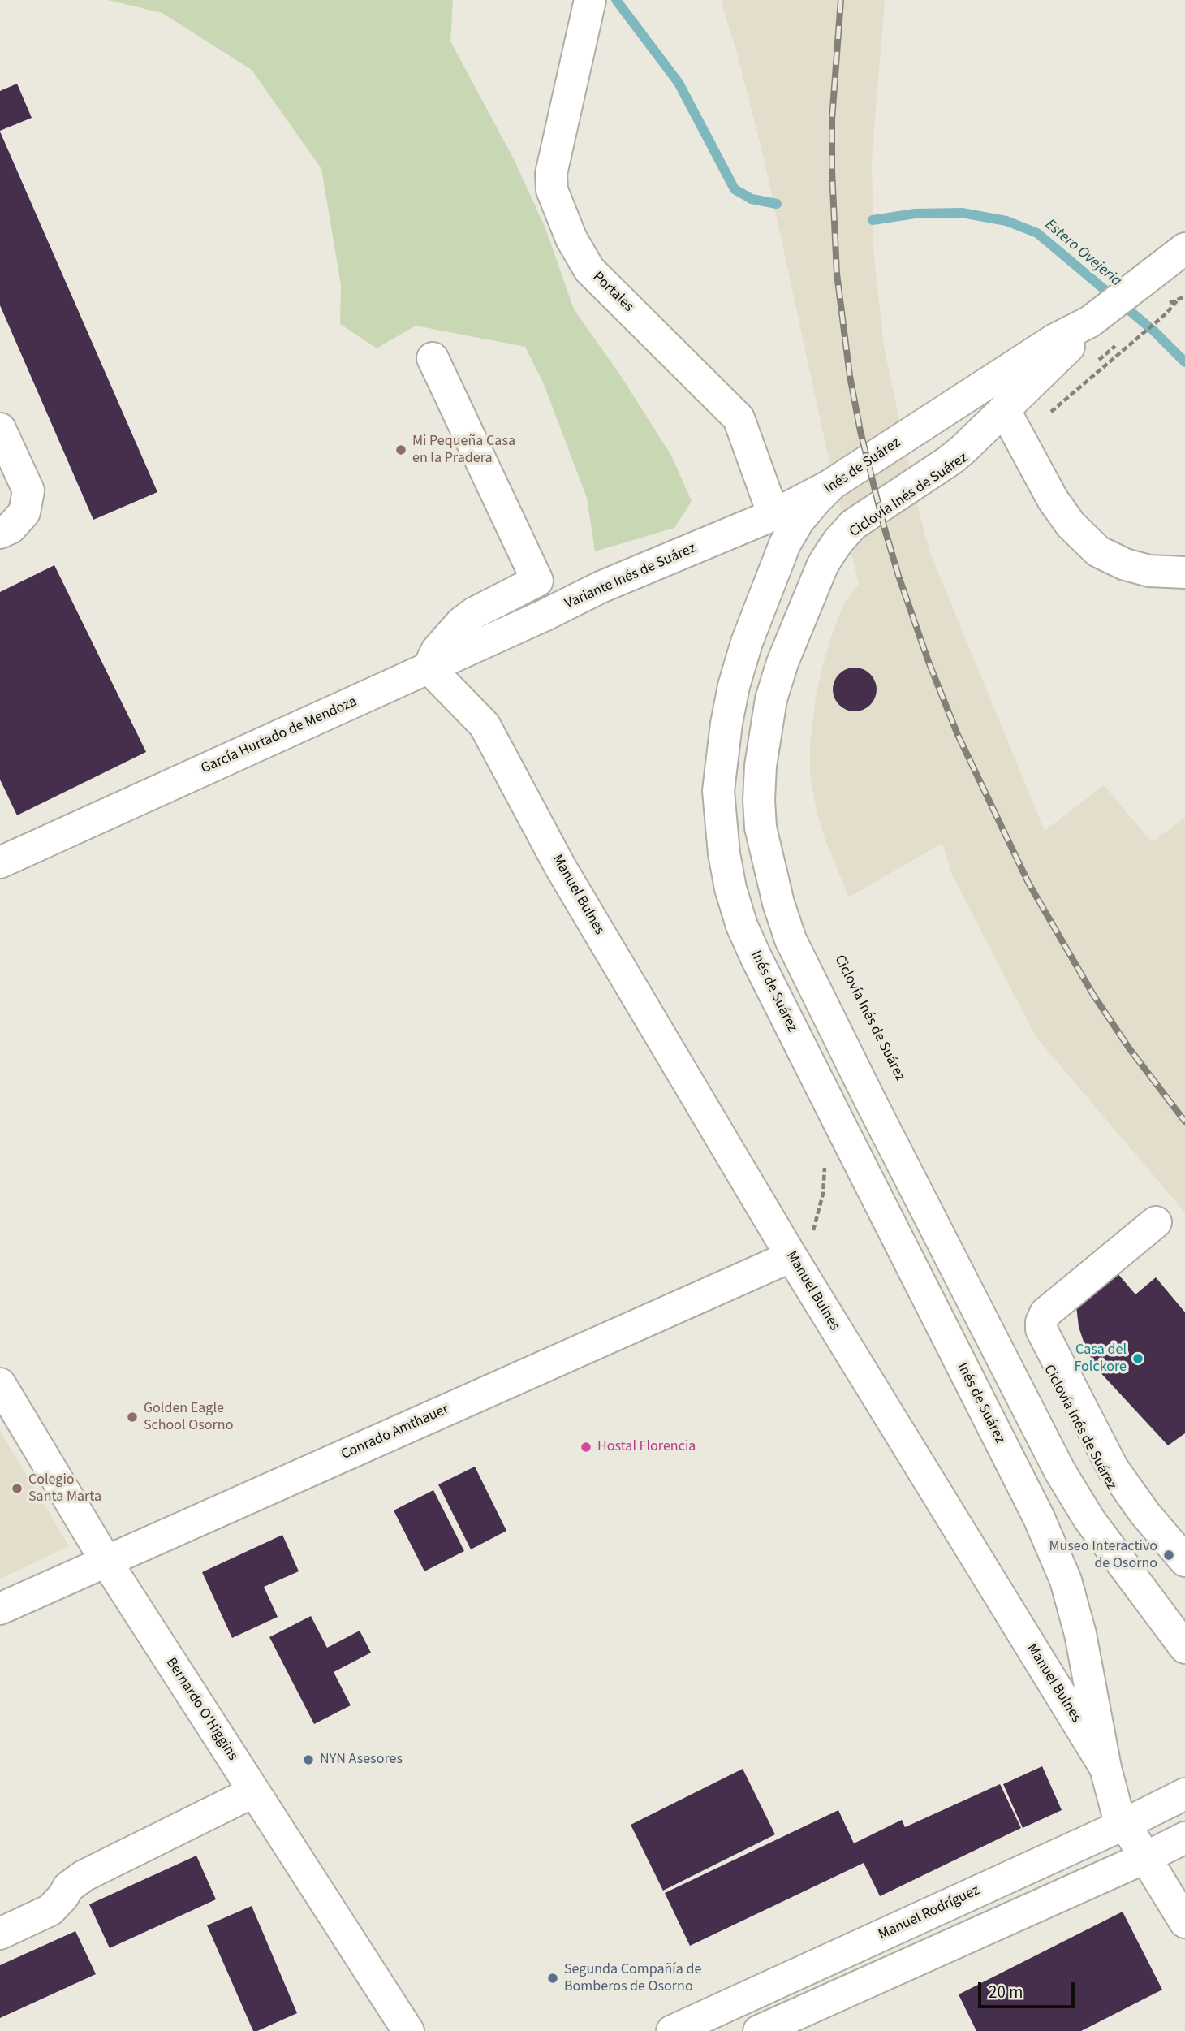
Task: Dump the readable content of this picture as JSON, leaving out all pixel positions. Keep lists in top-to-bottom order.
{
  "streets": {
    "street": [
      "Portales",
      "Inés de Suárez",
      "Variante Inés de Suárez",
      "García Hurtado de Mendoza",
      "Manuel Bulnes",
      "Conrado Amthauer",
      "Bernardo O'Higgins",
      "Manuel Rodríguez"
    ]
  },
  "crossings": [
    ["Portales", "Variante Inés de Suárez"],
    ["Inés de Suárez", "Variante Inés de Suárez"],
    ["Inés de Suárez", "Manuel Bulnes"],
    ["Variante Inés de Suárez", "García Hurtado de Mendoza"],
    ["Variante Inés de Suárez", "Manuel Bulnes"],
    ["García Hurtado de Mendoza", "Manuel Bulnes"],
    ["Manuel Bulnes", "Conrado Amthauer"],
    ["Manuel Bulnes", "Manuel Rodríguez"],
    ["Conrado Amthauer", "Bernardo O'Higgins"]
  ],
  "water": ["Estero Ovejeria"],
  "places": [
    "Mi Pequeña Casa en la Pradera",
    "Casa del Folckore",
    "Golden Eagle School Osorno",
    "Hostal Florencia",
    "Colegio Santa Marta",
    "Museo Interactivo de Osorno",
    "NYN Asesores",
    "Segunda Compañía de Bomberos de Osorno"
  ],
  "scale_bar": "20 m"
}
